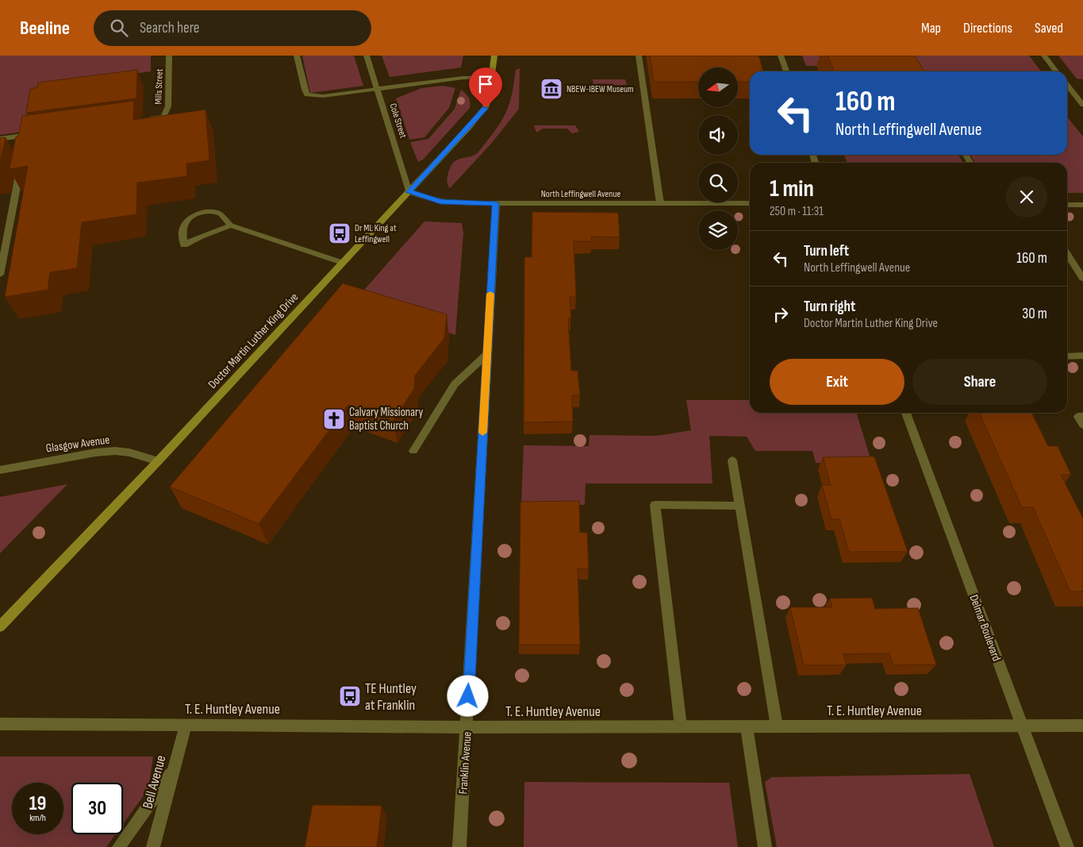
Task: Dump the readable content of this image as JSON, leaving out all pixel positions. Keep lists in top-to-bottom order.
{
  "streets": {
    "main road": ["Doctor Martin Luther King Drive"],
    "street": [
      "Mills Street",
      "Cole Street",
      "North Leffingwell Avenue",
      "Glasgow Avenue",
      "Delmar Boulevard",
      "T. E. Huntley Avenue",
      "Franklin Avenue",
      "Bell Avenue"
    ]
  },
  "crossings": [
    ["Cole Street", "North Leffingwell Avenue"],
    ["Cole Street", "Doctor Martin Luther King Drive"],
    ["North Leffingwell Avenue", "Doctor Martin Luther King Drive"],
    ["North Leffingwell Avenue", "Franklin Avenue"],
    ["Doctor Martin Luther King Drive", "Glasgow Avenue"],
    ["Delmar Boulevard", "T. E. Huntley Avenue"],
    ["T. E. Huntley Avenue", "Franklin Avenue"],
    ["T. E. Huntley Avenue", "Bell Avenue"]
  ],
  "places": {
    "museum": ["NBEW-IBEW Museum"],
    "bus stop": ["Dr ML King at Leffingwell", "TE Huntley at Franklin"],
    "church": ["Calvary Missionary Baptist Church"]
  },
  "north": "left",
  "page": {
    "header": "Beeline",
    "search": "Search here",
    "nav": ["Map", "Directions", "Saved"],
    "turn": ["160 m", "North Leffingwell Avenue"],
    "heading": ["1 min", "250 m · 11:31"],
    "list": [
      {
        "name": "Turn left",
        "note": "North Leffingwell Avenue",
        "value": "160 m"
      },
      {
        "name": "Turn right",
        "note": "Doctor Martin Luther King Drive",
        "value": "30 m"
      }
    ],
    "buttons": ["Exit", "Share"],
    "speed": "19 km/h",
    "limit": "30"
  }
}
